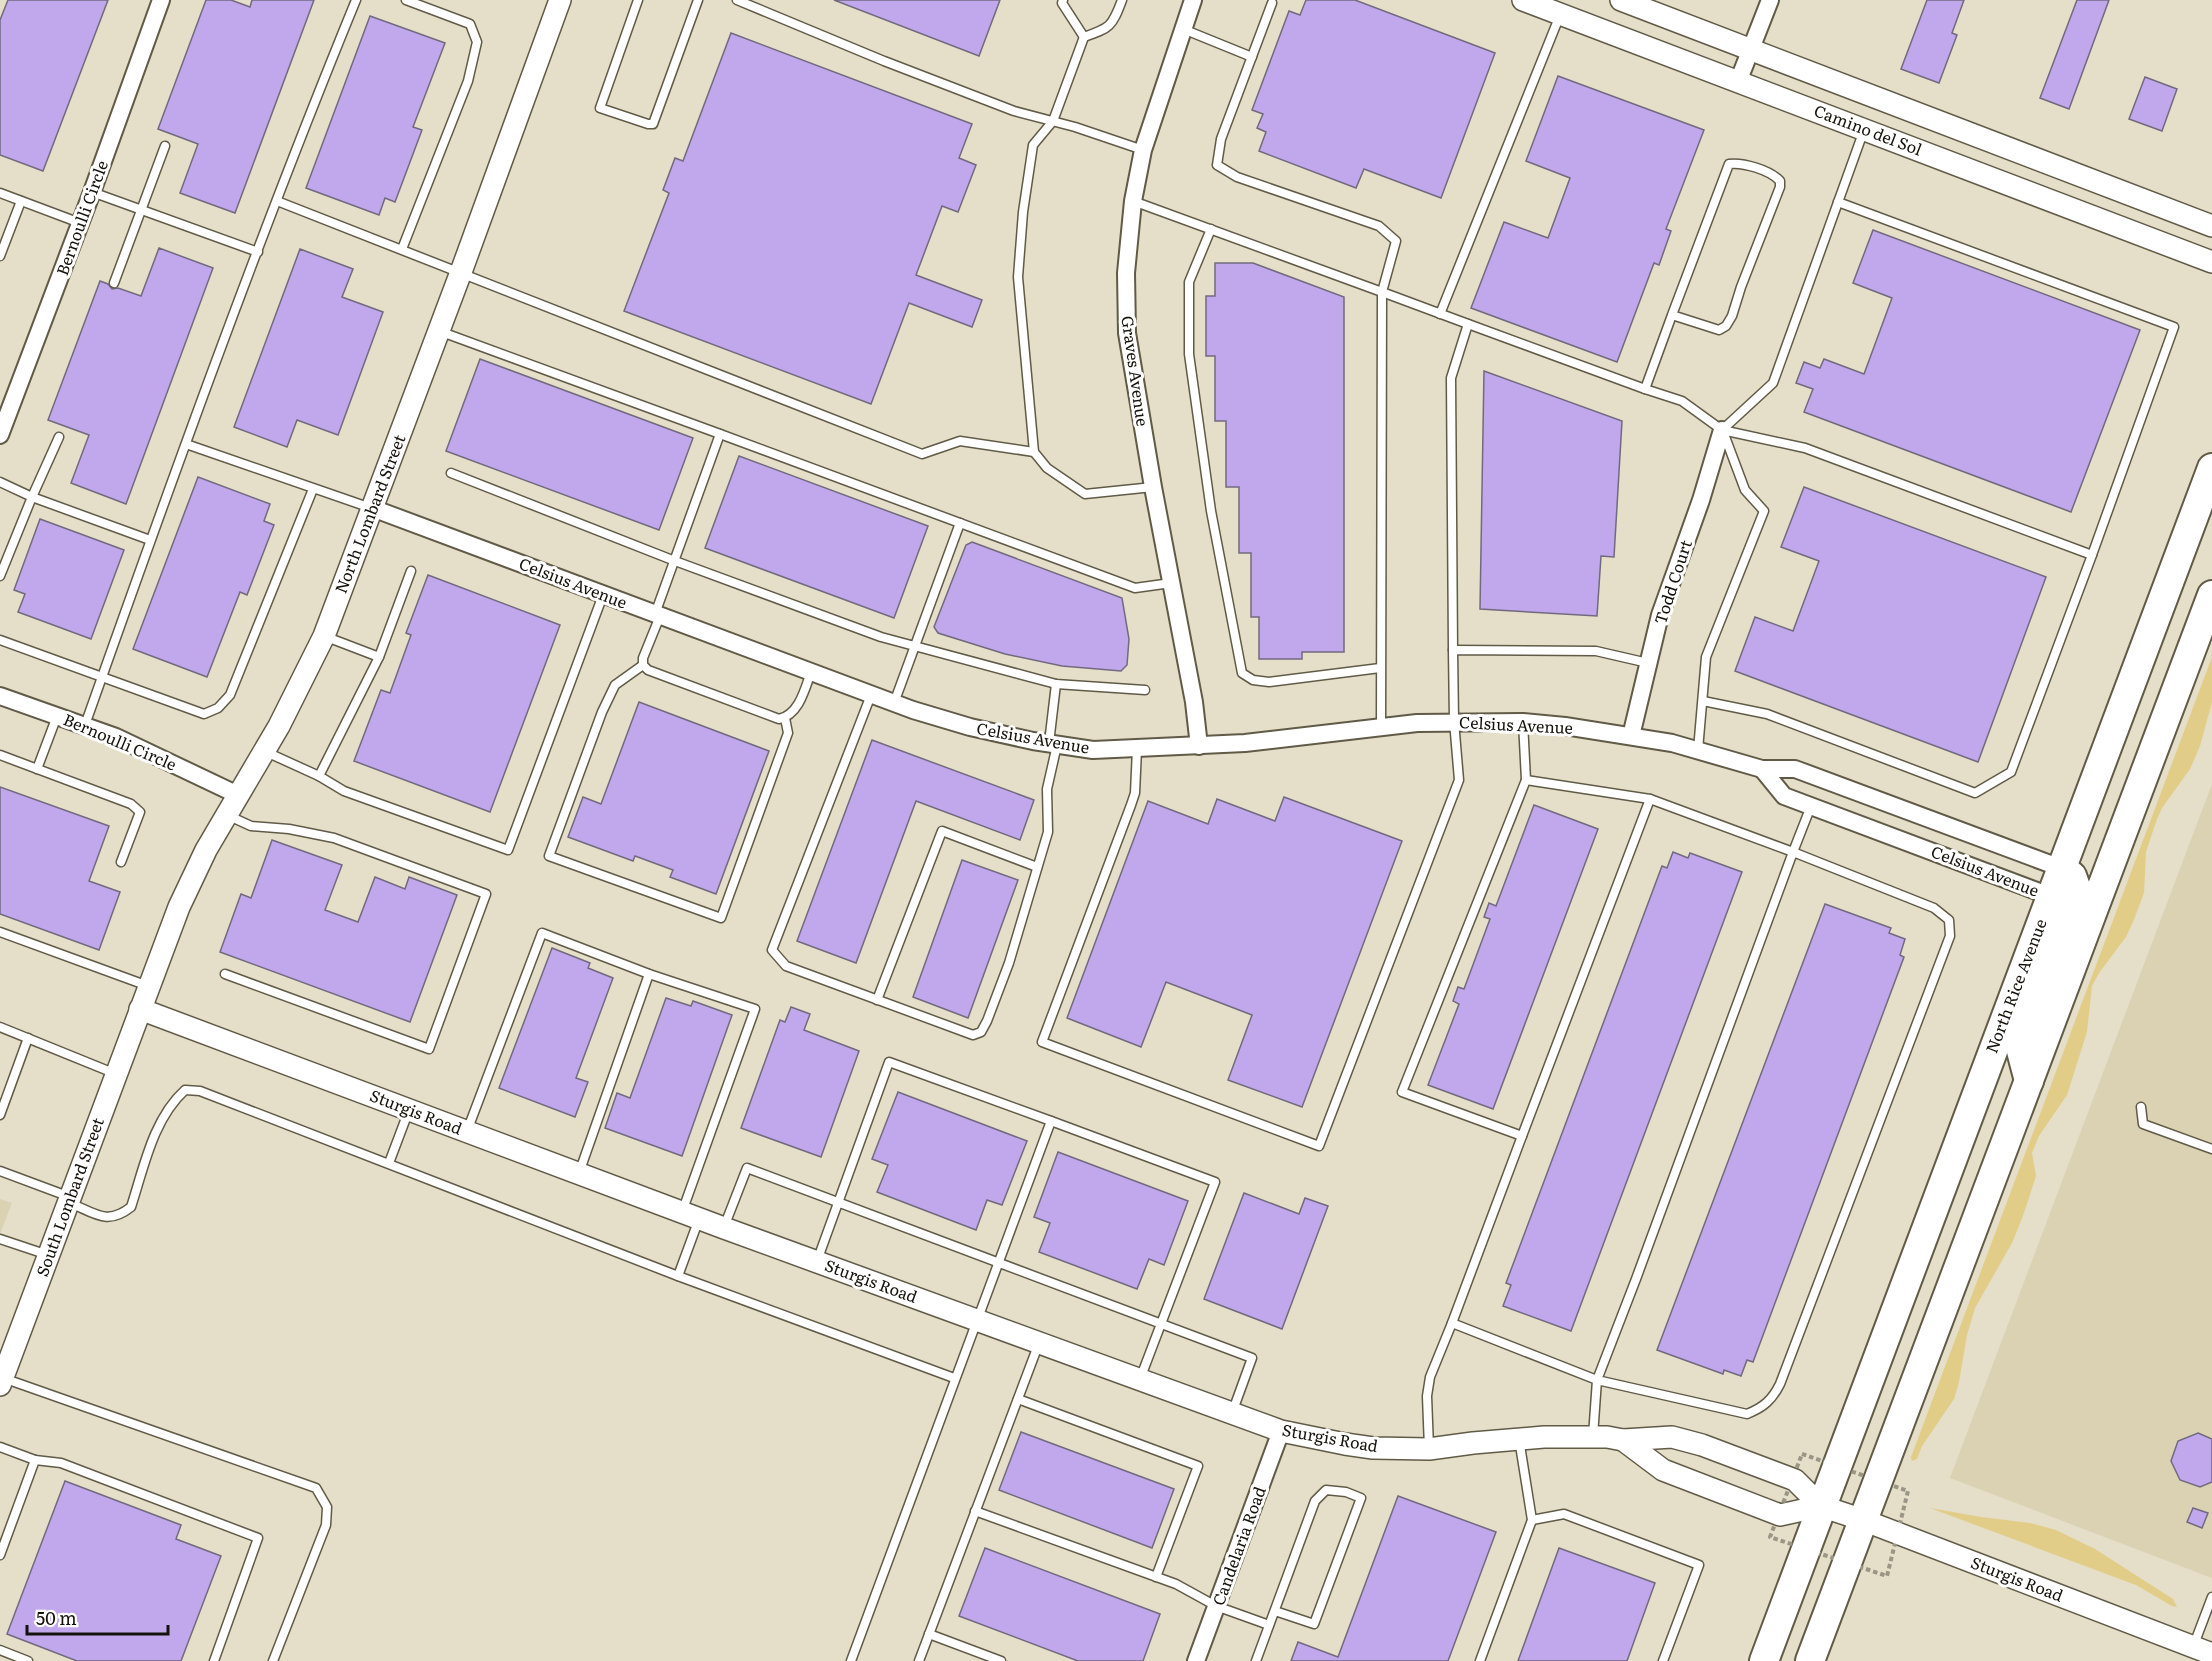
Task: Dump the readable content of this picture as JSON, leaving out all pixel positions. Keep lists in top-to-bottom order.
{
  "streets": {
    "highway": ["North Rice Avenue"],
    "street": [
      "Camino del Sol",
      "Bernoulli Circle",
      "Graves Avenue",
      "North Lombard Street",
      "Todd Court",
      "Celsius Avenue",
      "Sturgis Road",
      "South Lombard Street",
      "Candelaria Road"
    ]
  },
  "crossings": [
    ["Bernoulli Circle", "North Lombard Street"],
    ["Graves Avenue", "Celsius Avenue"],
    ["North Lombard Street", "Celsius Avenue"],
    ["North Lombard Street", "Sturgis Road"],
    ["North Lombard Street", "South Lombard Street"],
    ["Todd Court", "Celsius Avenue"],
    ["Celsius Avenue", "North Rice Avenue"],
    ["North Rice Avenue", "Sturgis Road"],
    ["Sturgis Road", "South Lombard Street"],
    ["Sturgis Road", "Candelaria Road"]
  ],
  "scale_bar": "50 m"
}
